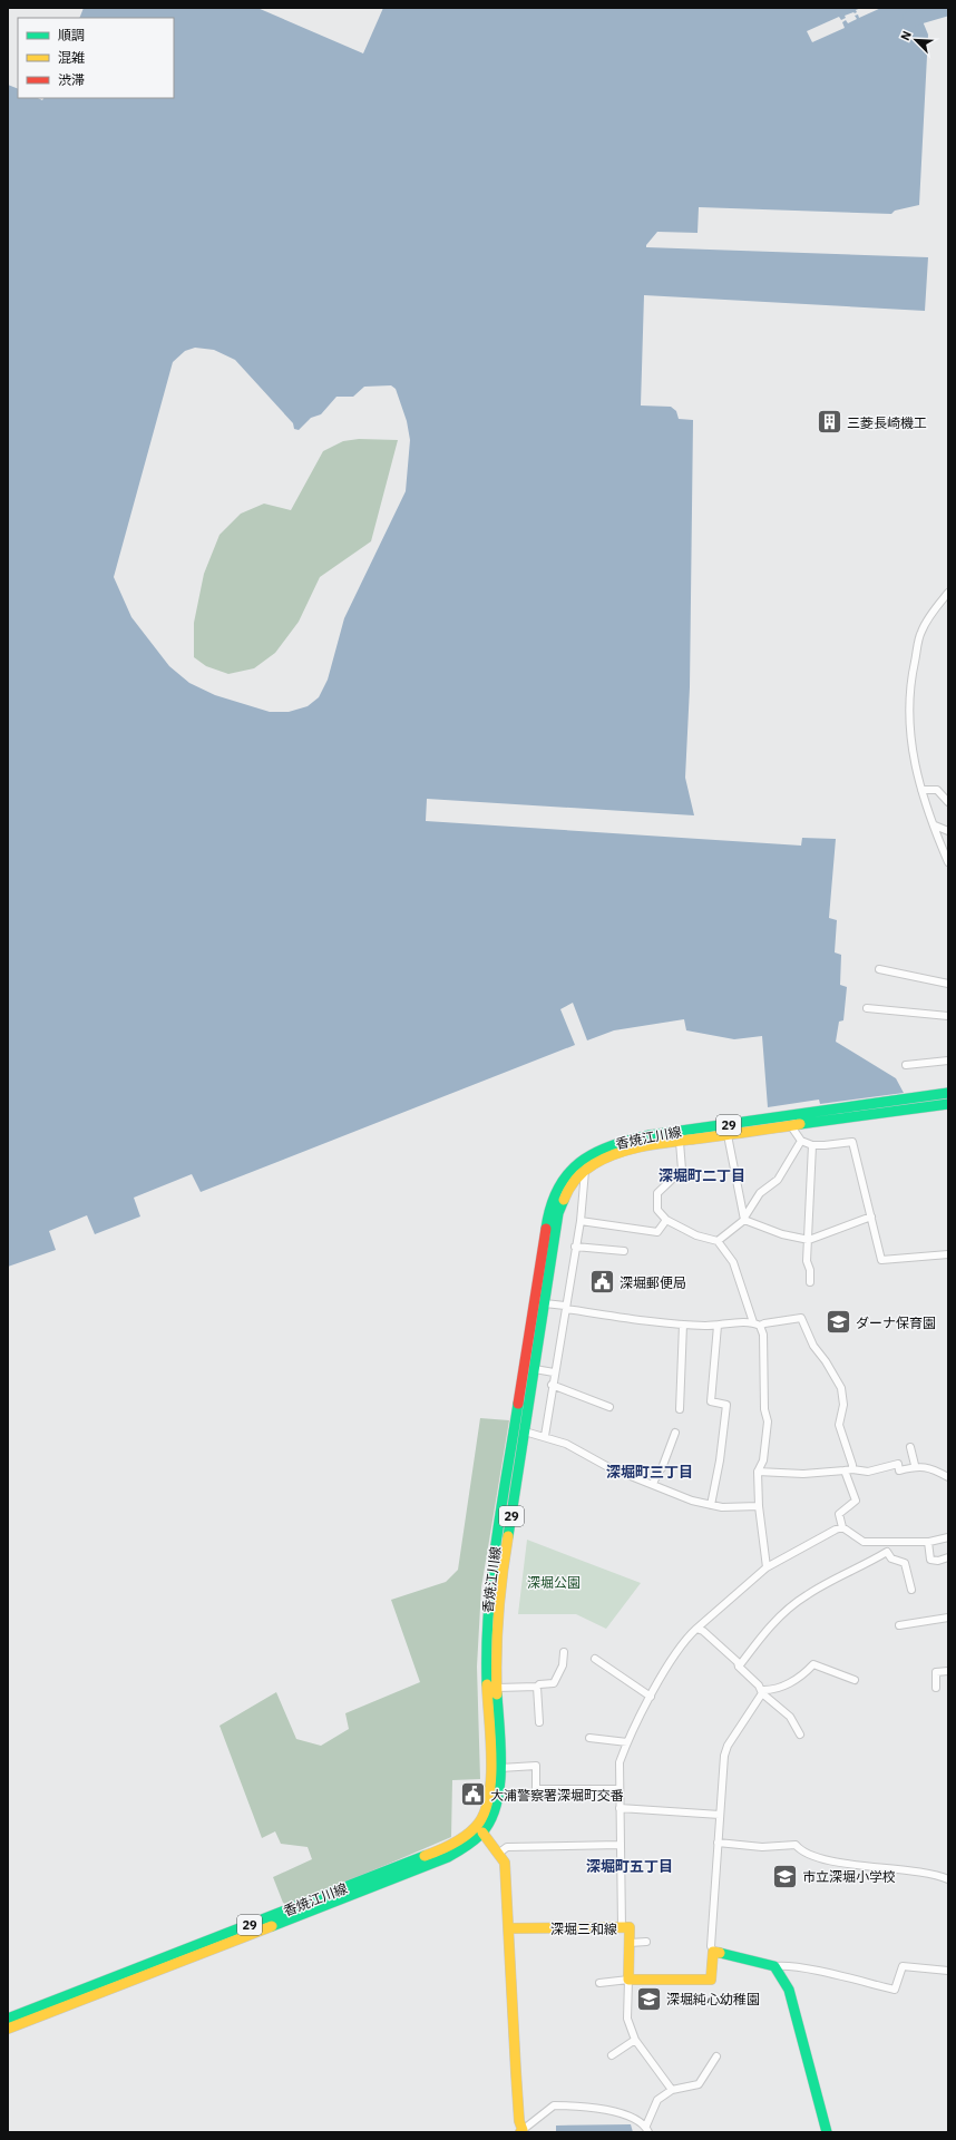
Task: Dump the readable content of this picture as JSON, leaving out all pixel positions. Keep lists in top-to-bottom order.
{
  "streets": {
    "main road": ["29", "香焼江川線", "深堀三和線"]
  },
  "districts": ["深堀町二丁目", "深堀町三丁目", "深堀町五丁目"],
  "parks": ["深堀公園"],
  "places": {
    "building": ["三菱長崎機工"],
    "public building": ["深堀郵便局", "大浦警察署深堀町交番"],
    "school or university": ["ダーナ保育園", "市立深堀小学校", "深堀純心幼稚園"]
  },
  "legend": ["順調", "混雑", "渋滞"],
  "north": "top left"
}
